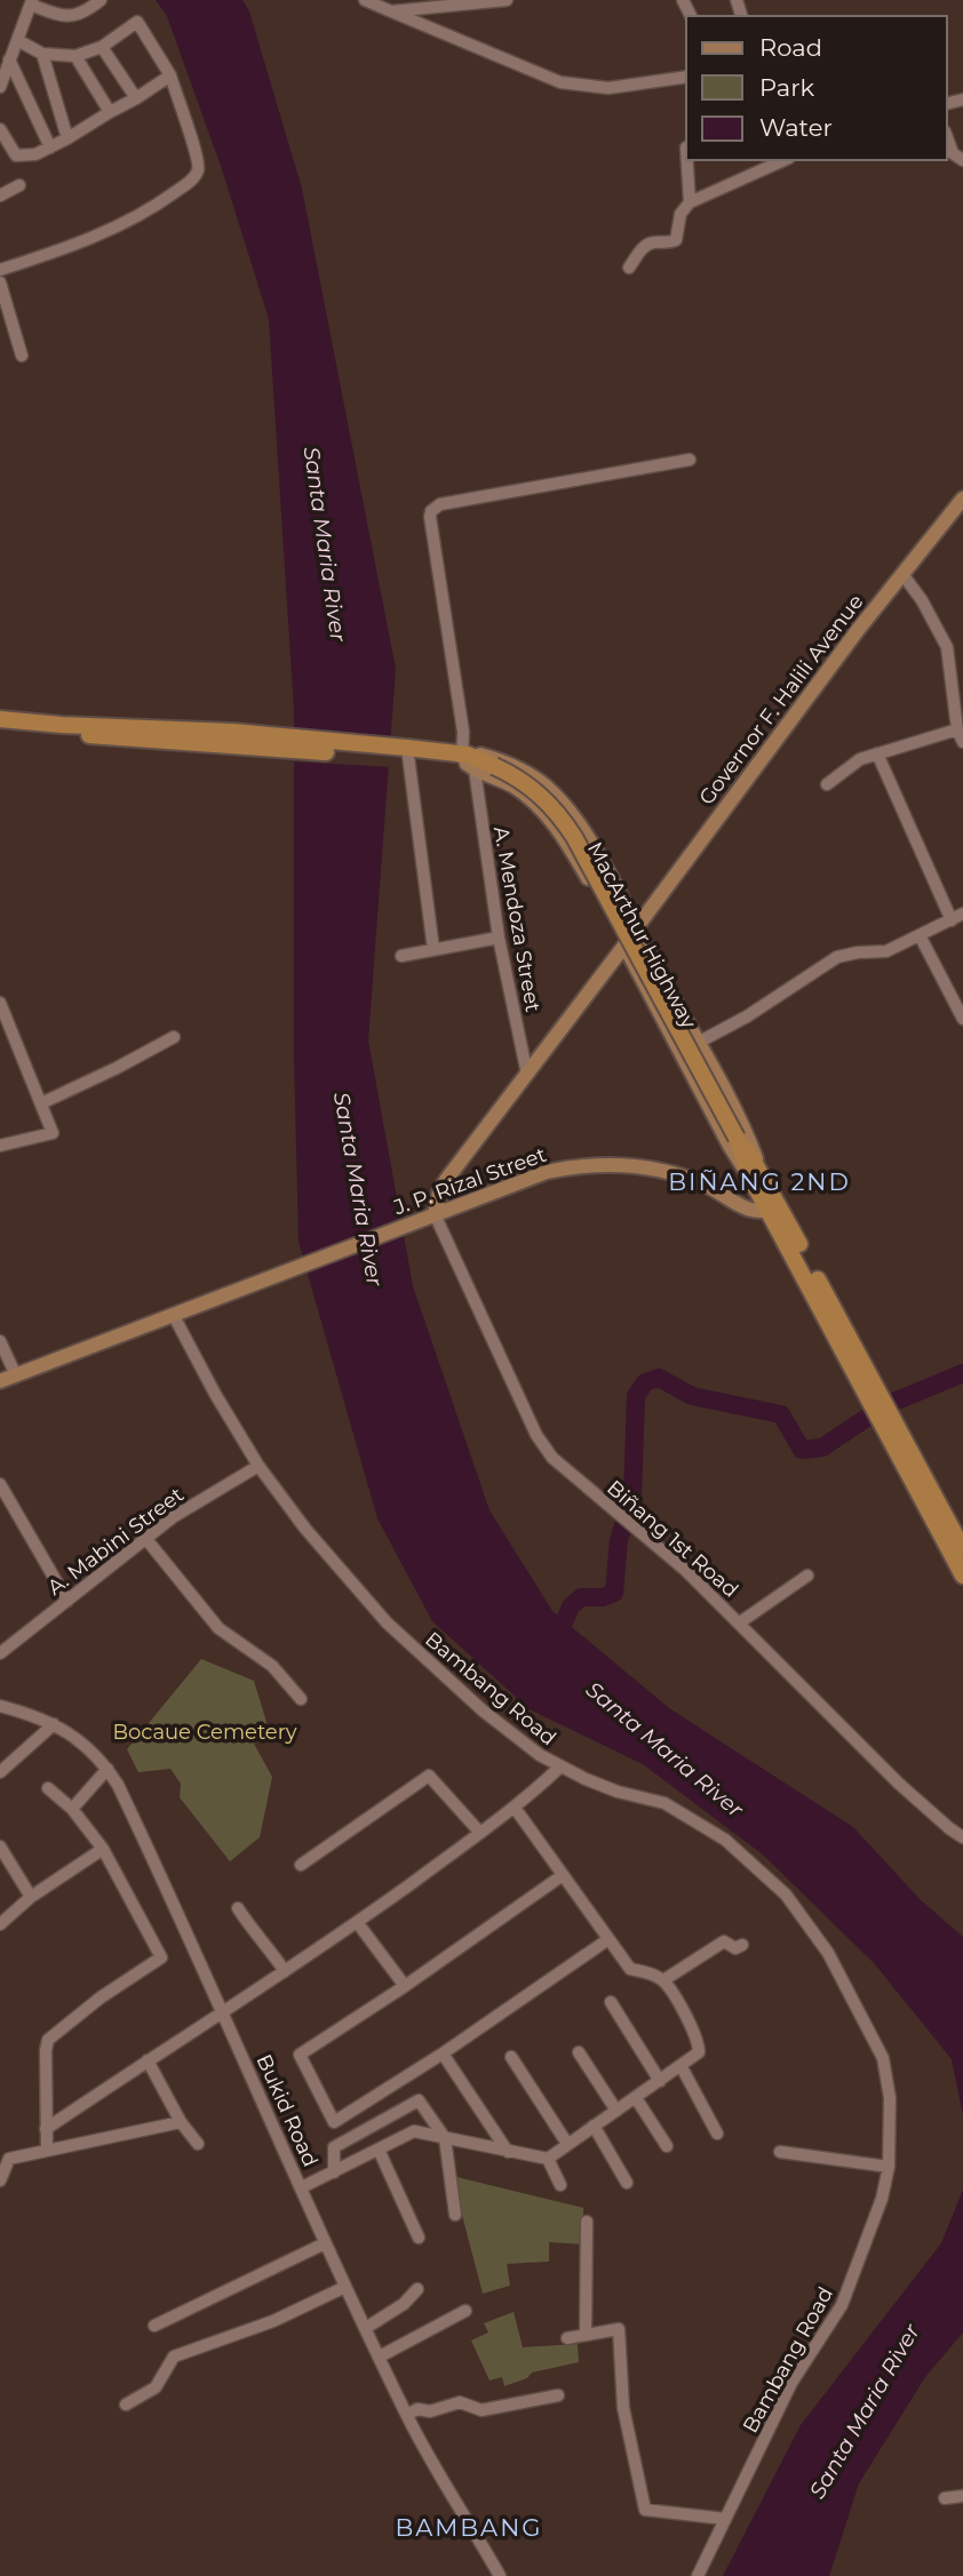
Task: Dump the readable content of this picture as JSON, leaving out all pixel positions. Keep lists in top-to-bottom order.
{
  "streets": {
    "highway": ["MacArthur Highway"],
    "main road": ["Governor F. Halili Avenue", "J. P. Rizal Street"],
    "street": [
      "A. Mendoza Street",
      "Biñang 1st Road",
      "A. Mabini Street",
      "Bambang Road",
      "Bukid Road"
    ]
  },
  "crossings": [
    ["Governor F. Halili Avenue", "MacArthur Highway"],
    ["A. Mendoza Street", "MacArthur Highway"],
    ["MacArthur Highway", "J. P. Rizal Street"],
    ["J. P. Rizal Street", "Biñang 1st Road"],
    ["J. P. Rizal Street", "Bambang Road"],
    ["A. Mabini Street", "Bambang Road"]
  ],
  "districts": ["BIÑANG 2ND", "BAMBANG"],
  "water": ["Santa Maria River"],
  "parks": ["Bocaue Cemetery"],
  "legend": ["Road", "Park", "Water"]
}
